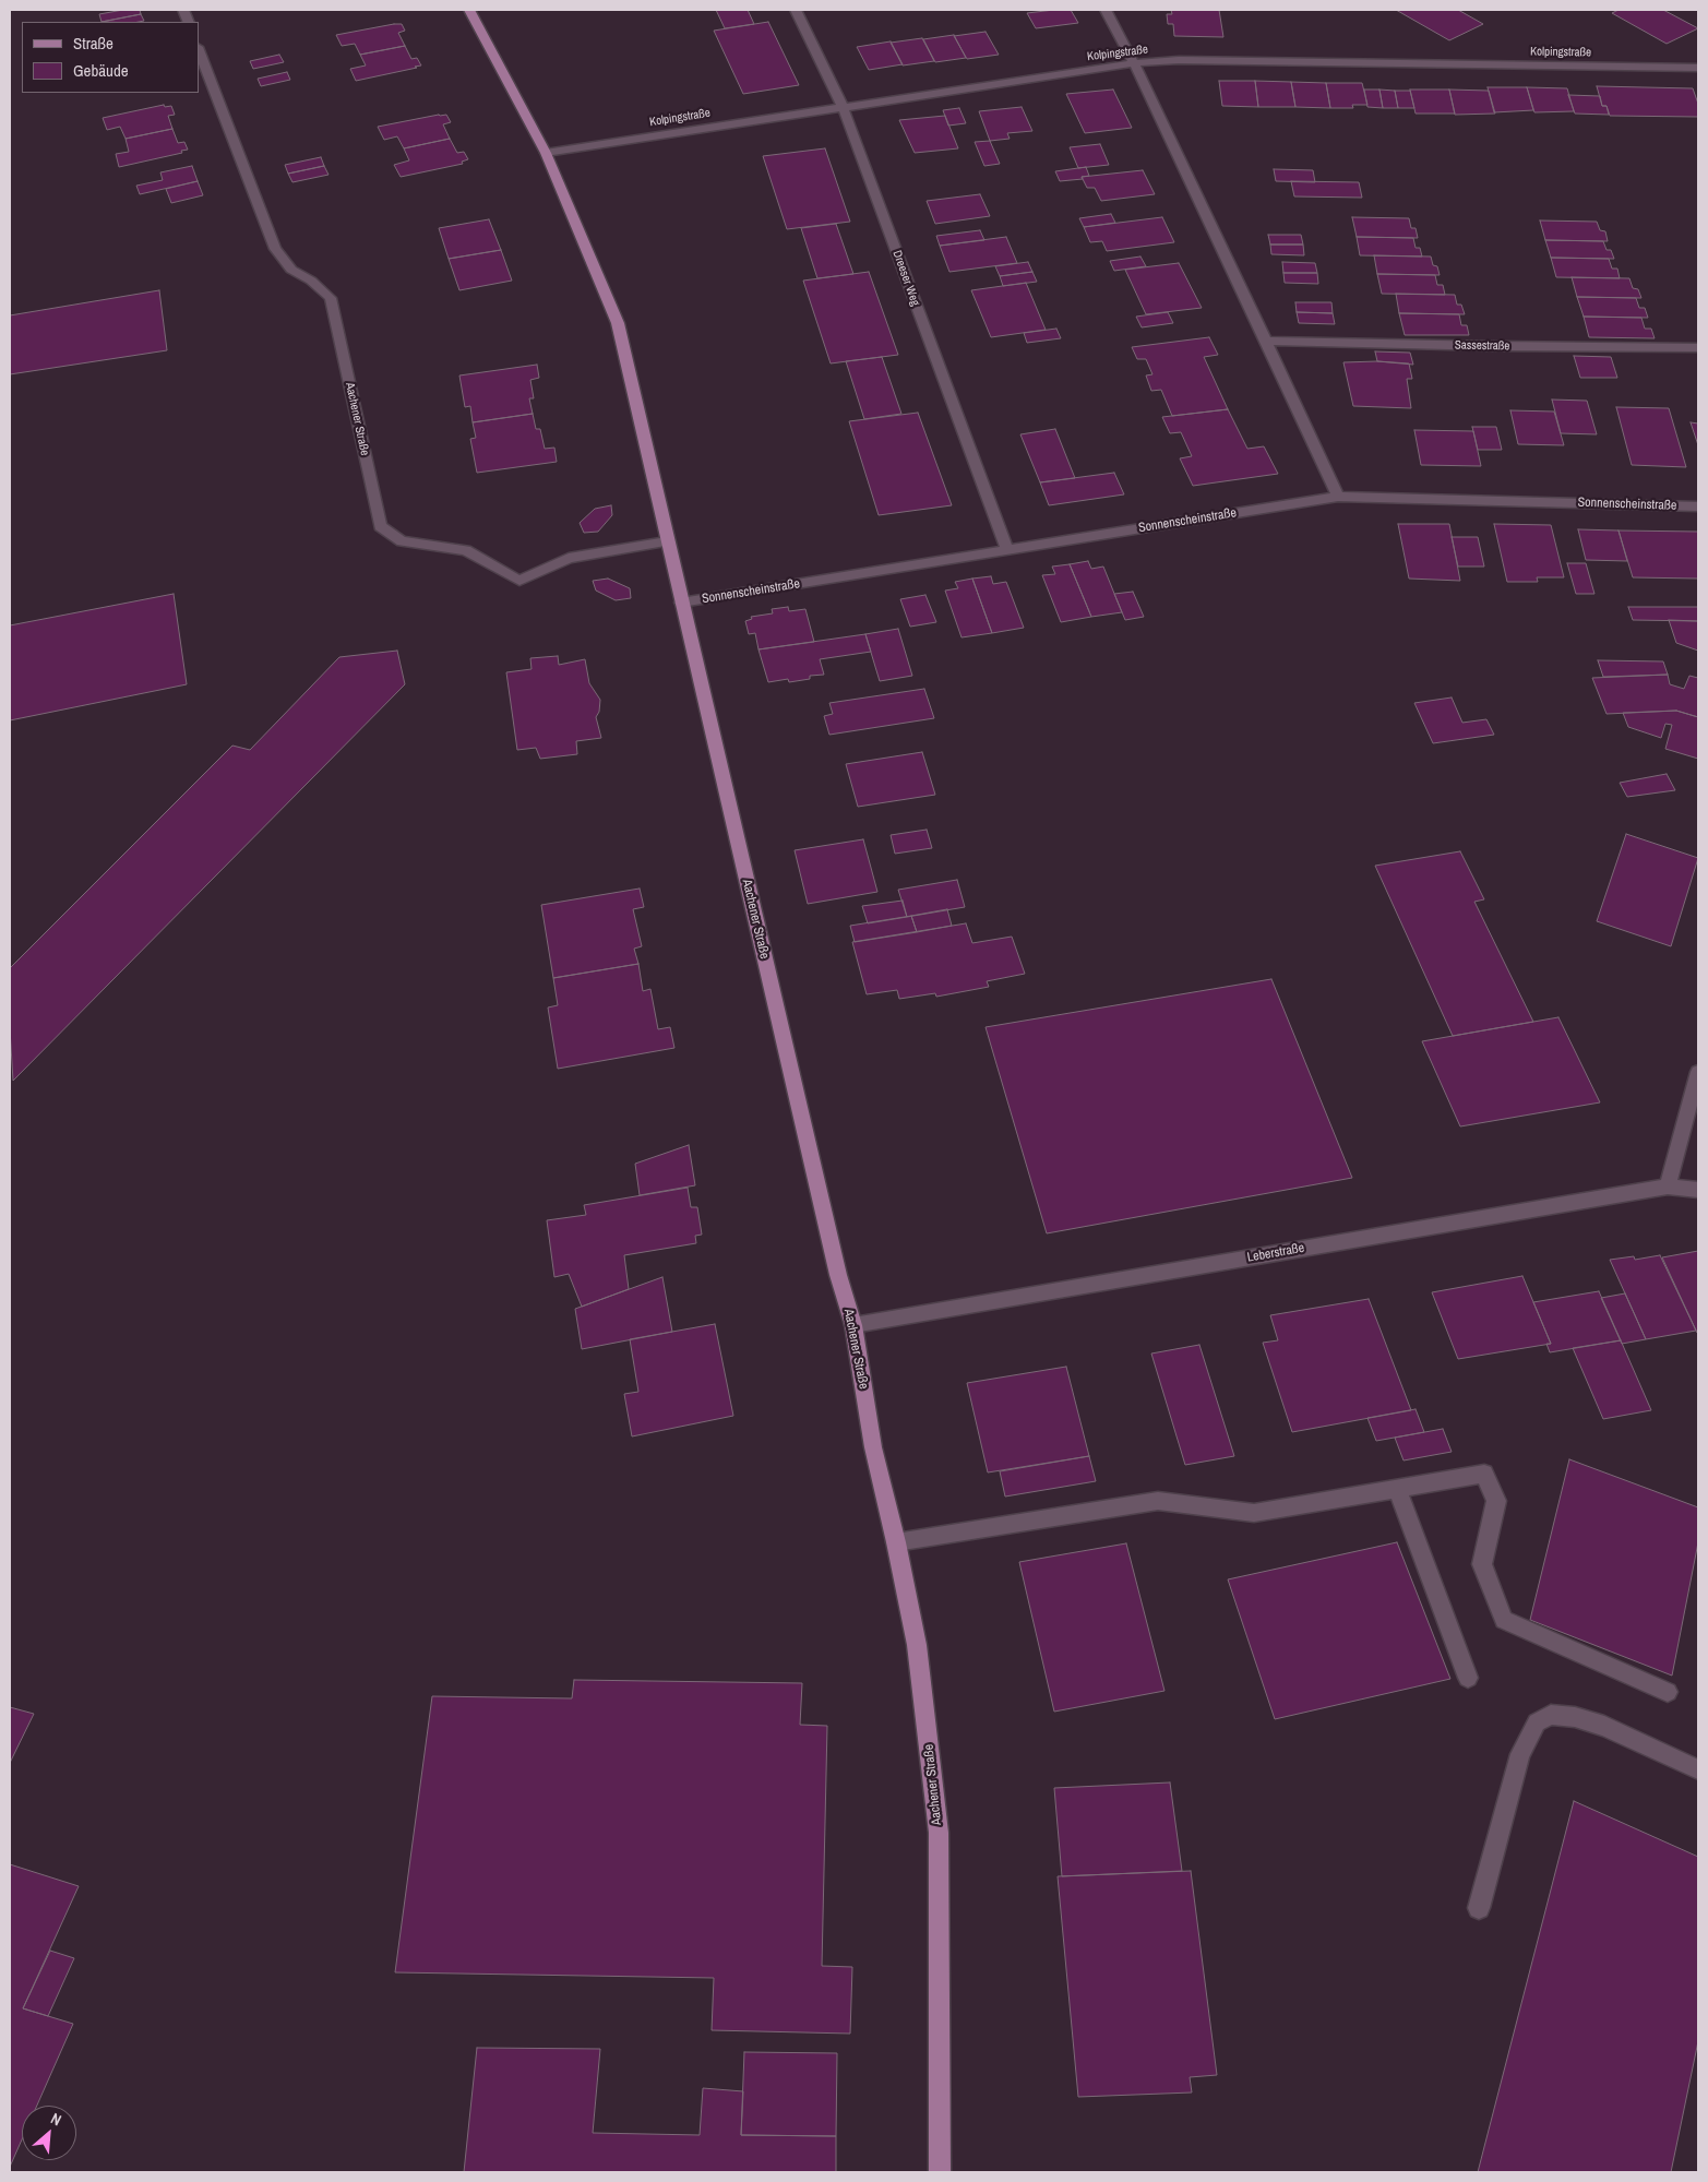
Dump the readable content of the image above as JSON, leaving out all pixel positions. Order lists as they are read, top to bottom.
{
  "streets": {
    "main road": ["Aachener Straße"],
    "street": [
      "Kolpingstraße",
      "Dreeser Weg",
      "Sassestraße",
      "Sonnenscheinstraße",
      "Leberstraße"
    ]
  },
  "crossings": [
    ["Kolpingstraße", "Dreeser Weg"],
    ["Kolpingstraße", "Aachener Straße"],
    ["Dreeser Weg", "Sonnenscheinstraße"],
    ["Aachener Straße", "Sonnenscheinstraße"],
    ["Aachener Straße", "Leberstraße"]
  ],
  "legend": ["Straße", "Gebäude"],
  "north": "top right"
}
